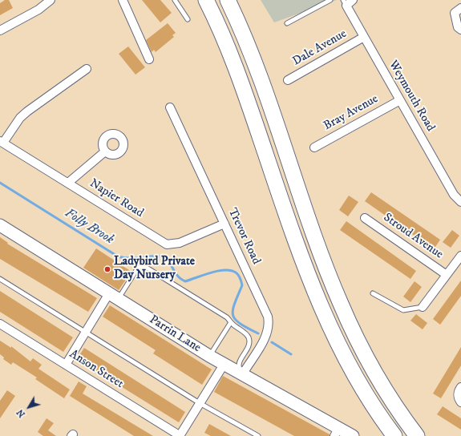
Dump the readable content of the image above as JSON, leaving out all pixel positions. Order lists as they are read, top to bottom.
{
  "streets": {
    "main road": ["Parrin Lane"],
    "street": [
      "Dale Avenue",
      "Weymouth Road",
      "Bray Avenue",
      "Napier Road",
      "Trevor Road",
      "Stroud Avenue",
      "Anson Street"
    ]
  },
  "crossings": [
    ["Dale Avenue", "Weymouth Road"],
    ["Weymouth Road", "Bray Avenue"],
    ["Napier Road", "Trevor Road"],
    ["Trevor Road", "Parrin Lane"]
  ],
  "water": ["Folly Brook"],
  "places": ["Ladybird Private Day Nursery"],
  "north": "bottom left"
}
